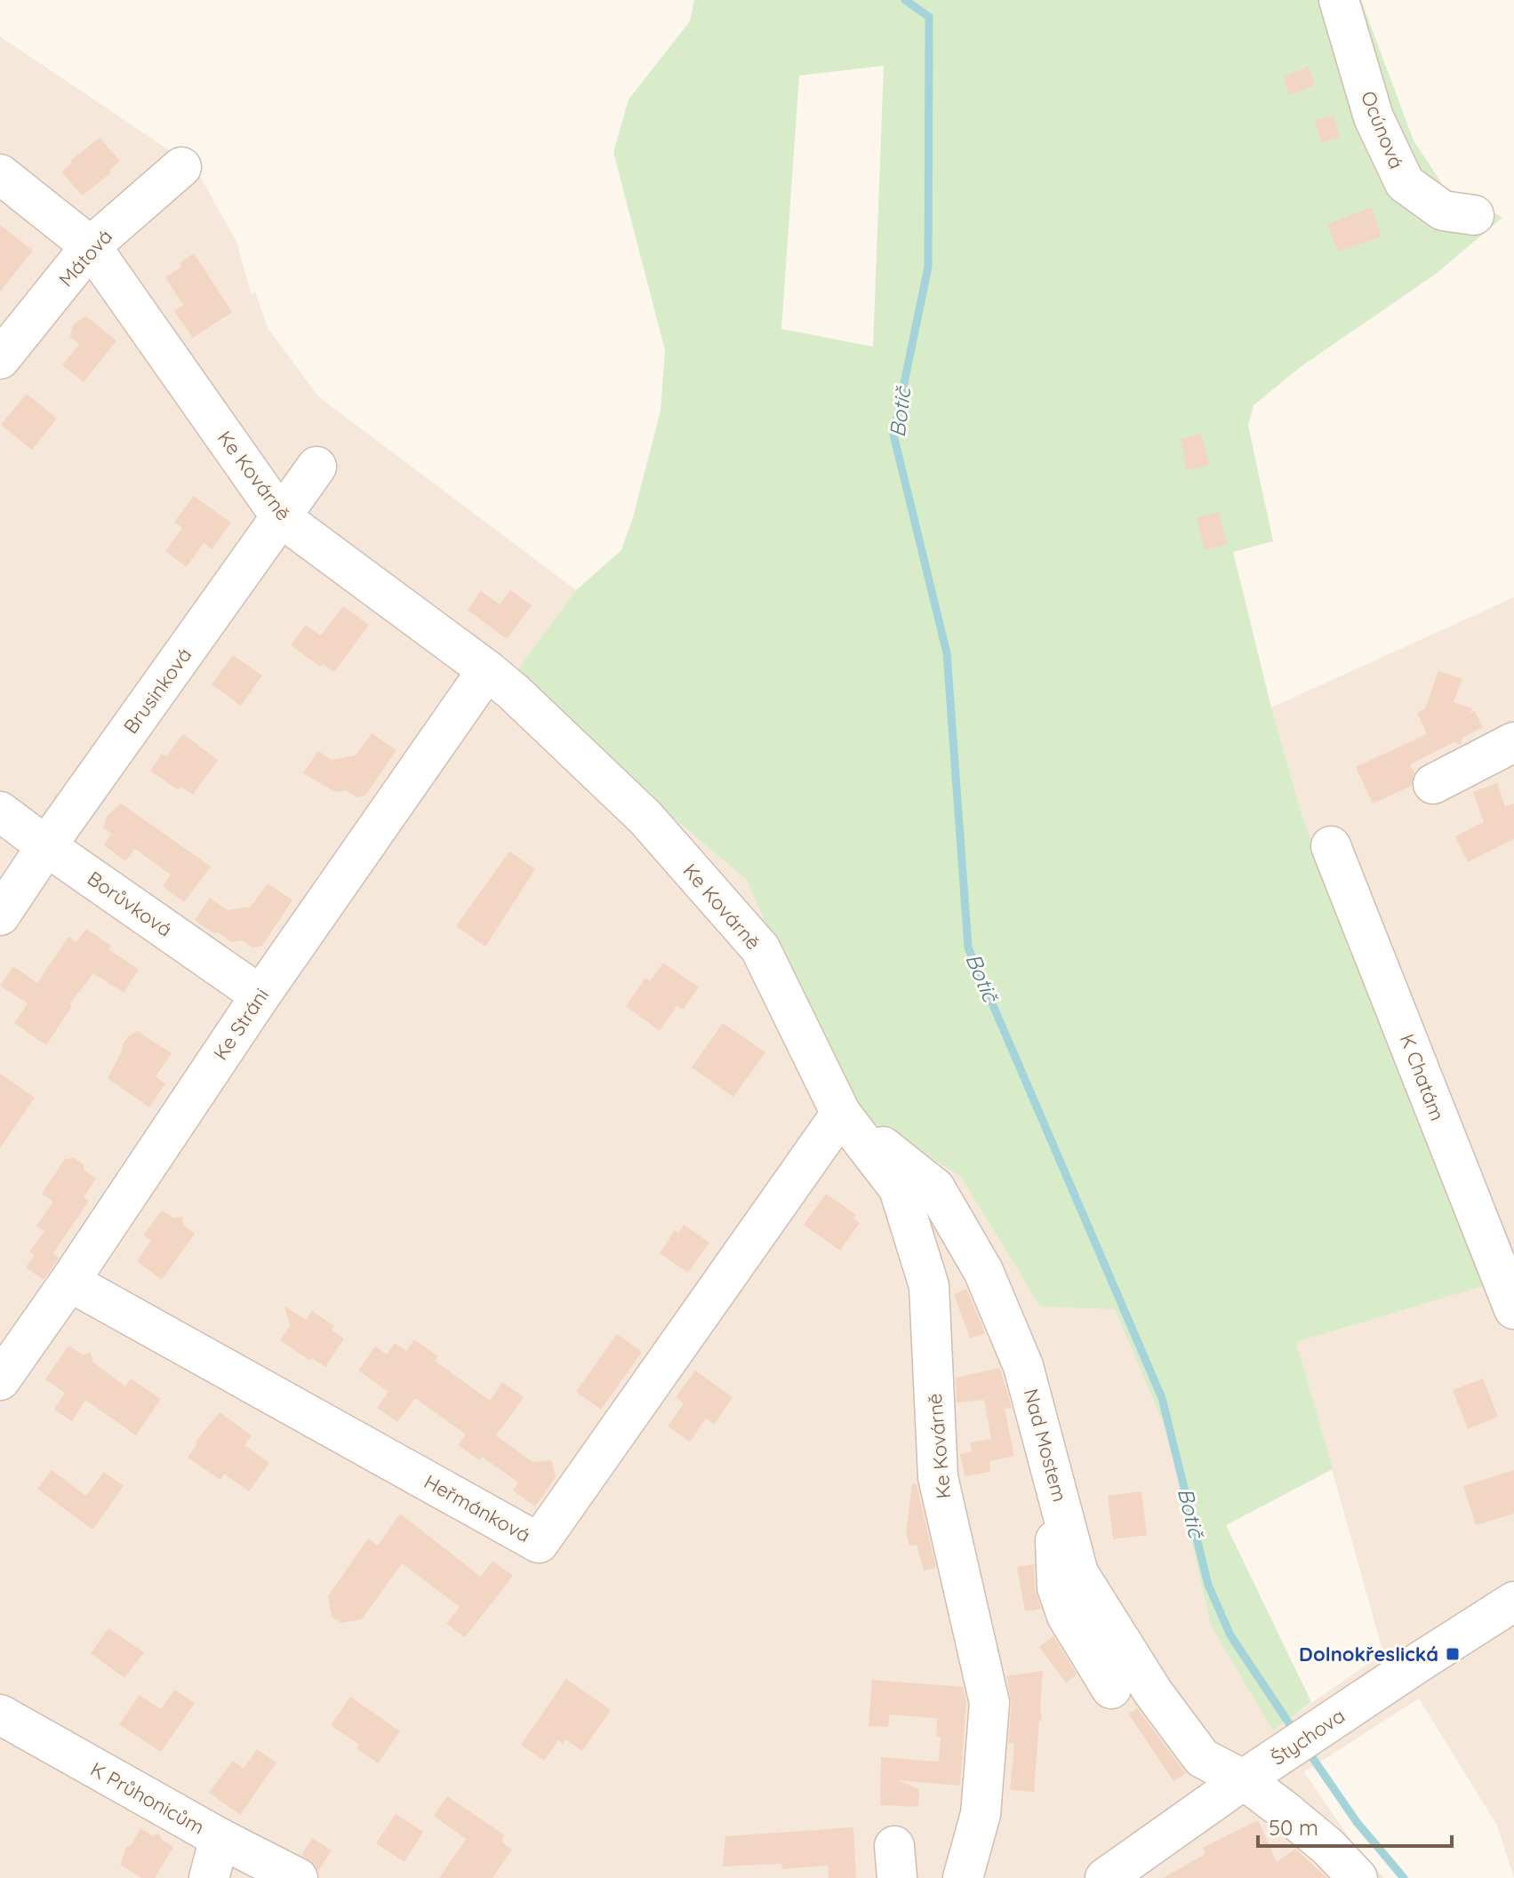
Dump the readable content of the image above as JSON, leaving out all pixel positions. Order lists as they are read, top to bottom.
{
  "streets": {
    "street": [
      "Ocúnová",
      "Mátová",
      "Ke Kovárně",
      "Brusinková",
      "Borůvková",
      "Ke Stráni",
      "K Chatám",
      "Nad Mostem",
      "Heřmánková",
      "Štychova",
      "K Průhonicům"
    ]
  },
  "crossings": [
    ["Mátová", "Ke Kovárně"],
    ["Ke Kovárně", "Brusinková"],
    ["Ke Kovárně", "Ke Stráni"],
    ["Ke Kovárně", "Nad Mostem"],
    ["Ke Kovárně", "Heřmánková"],
    ["Brusinková", "Borůvková"],
    ["Borůvková", "Ke Stráni"],
    ["Ke Stráni", "Heřmánková"],
    ["Nad Mostem", "Heřmánková"],
    ["Nad Mostem", "Štychova"]
  ],
  "water": ["Botič"],
  "places": {
    "transit": ["Dolnokřeslická"]
  },
  "scale_bar": "50 m"
}
